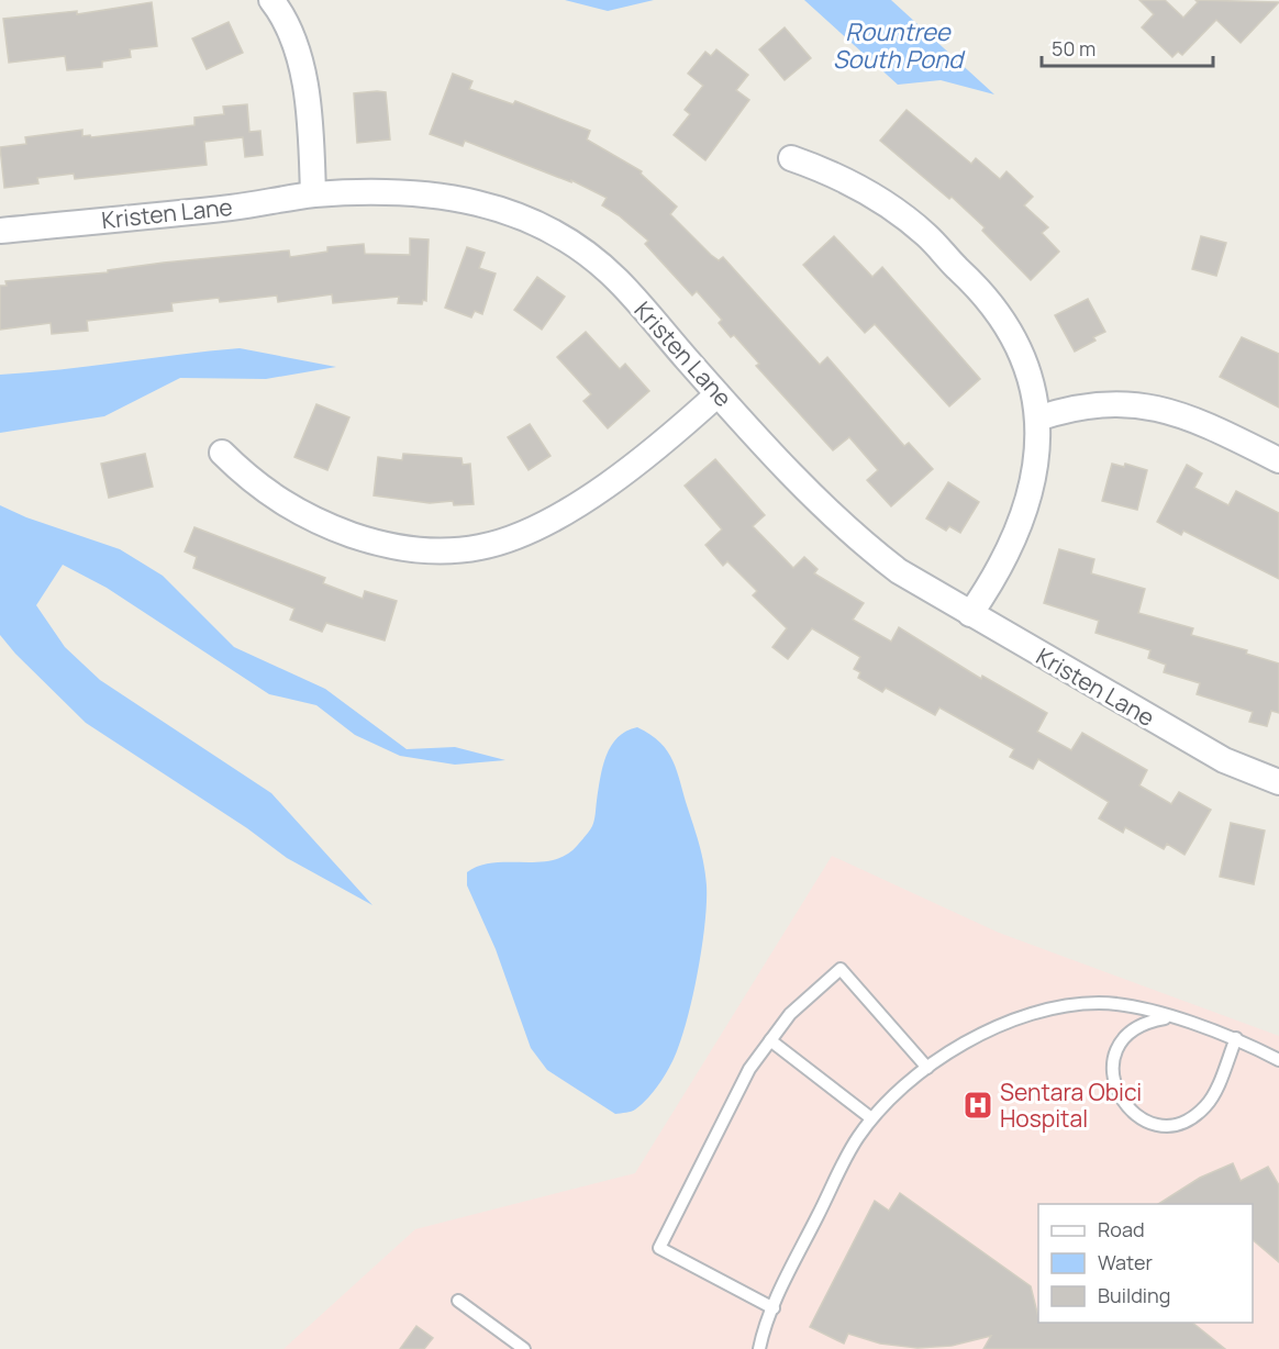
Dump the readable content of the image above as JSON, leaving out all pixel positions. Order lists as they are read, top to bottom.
{
  "streets": {
    "street": ["Kristen Lane"]
  },
  "water": ["Rountree South Pond"],
  "places": {
    "hospital": ["Sentara Obici Hospital"]
  },
  "legend": ["Road", "Water", "Building"],
  "scale_bar": "50 m"
}
